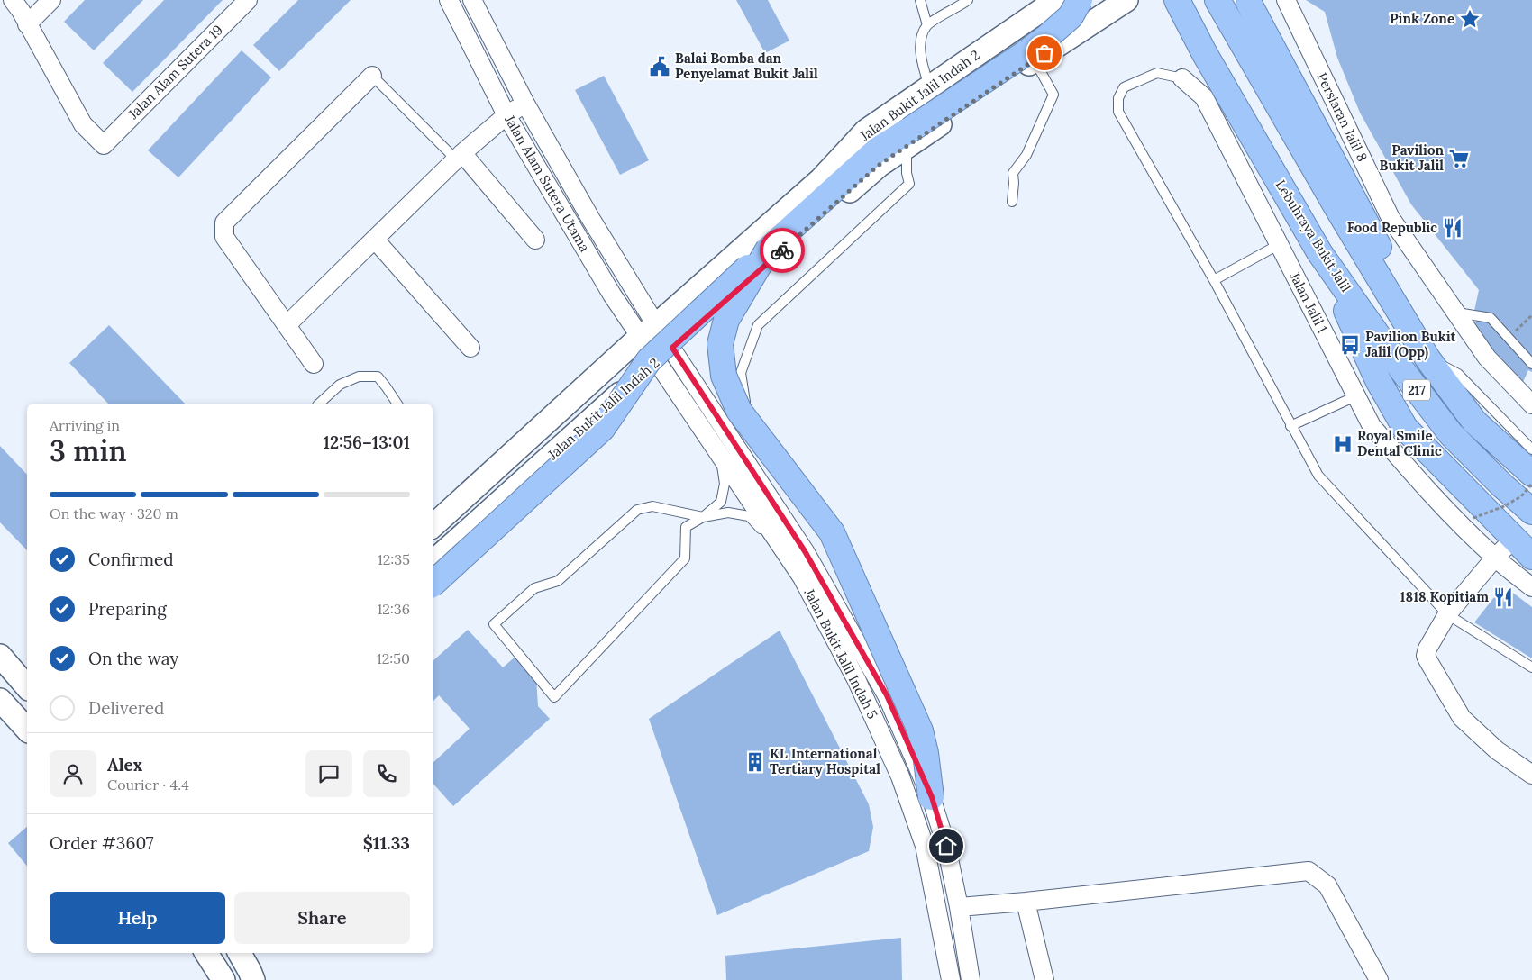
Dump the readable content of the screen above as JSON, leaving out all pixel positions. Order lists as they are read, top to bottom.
{
  "streets": {
    "highway": ["Lebuhraya Bukit Jalil", "217"],
    "street": [
      "Jalan Alam Sutera 19",
      "Jalan Bukit Jalil Indah 2",
      "Persiaran Jalil 8",
      "Jalan Alam Sutera Utama",
      "Jalan Jalil 1",
      "Jalan Bukit Jalil Indah 5"
    ]
  },
  "crossings": [
    ["Jalan Bukit Jalil Indah 2", "Jalan Alam Sutera Utama"],
    ["Jalan Bukit Jalil Indah 2", "Jalan Bukit Jalil Indah 5"]
  ],
  "places": {
    "place": ["Pink Zone"],
    "public building": ["Balai Bomba dan Penyelamat Bukit Jalil"],
    "supermarket": ["Pavilion Bukit Jalil"],
    "restaurant": ["Food Republic", "1818 Kopitiam"],
    "bus stop": ["Pavilion Bukit Jalil (Opp)"],
    "hospital": ["Royal Smile Dental Clinic"],
    "building": ["KL International Tertiary Hospital"]
  },
  "page": {
    "heading": ["3 min", "Arriving in", "12:56–13:01"],
    "panel": [
      "Alex",
      "Courier · 4.4",
      "Order #3607",
      "$11.33"
    ],
    "bar": "On the way · 320 m",
    "list": [
      ["Confirmed", "12:35"],
      ["Preparing", "12:36"],
      ["On the way", "12:50"],
      "Delivered"
    ],
    "buttons": ["Help", "Share"]
  }
}
